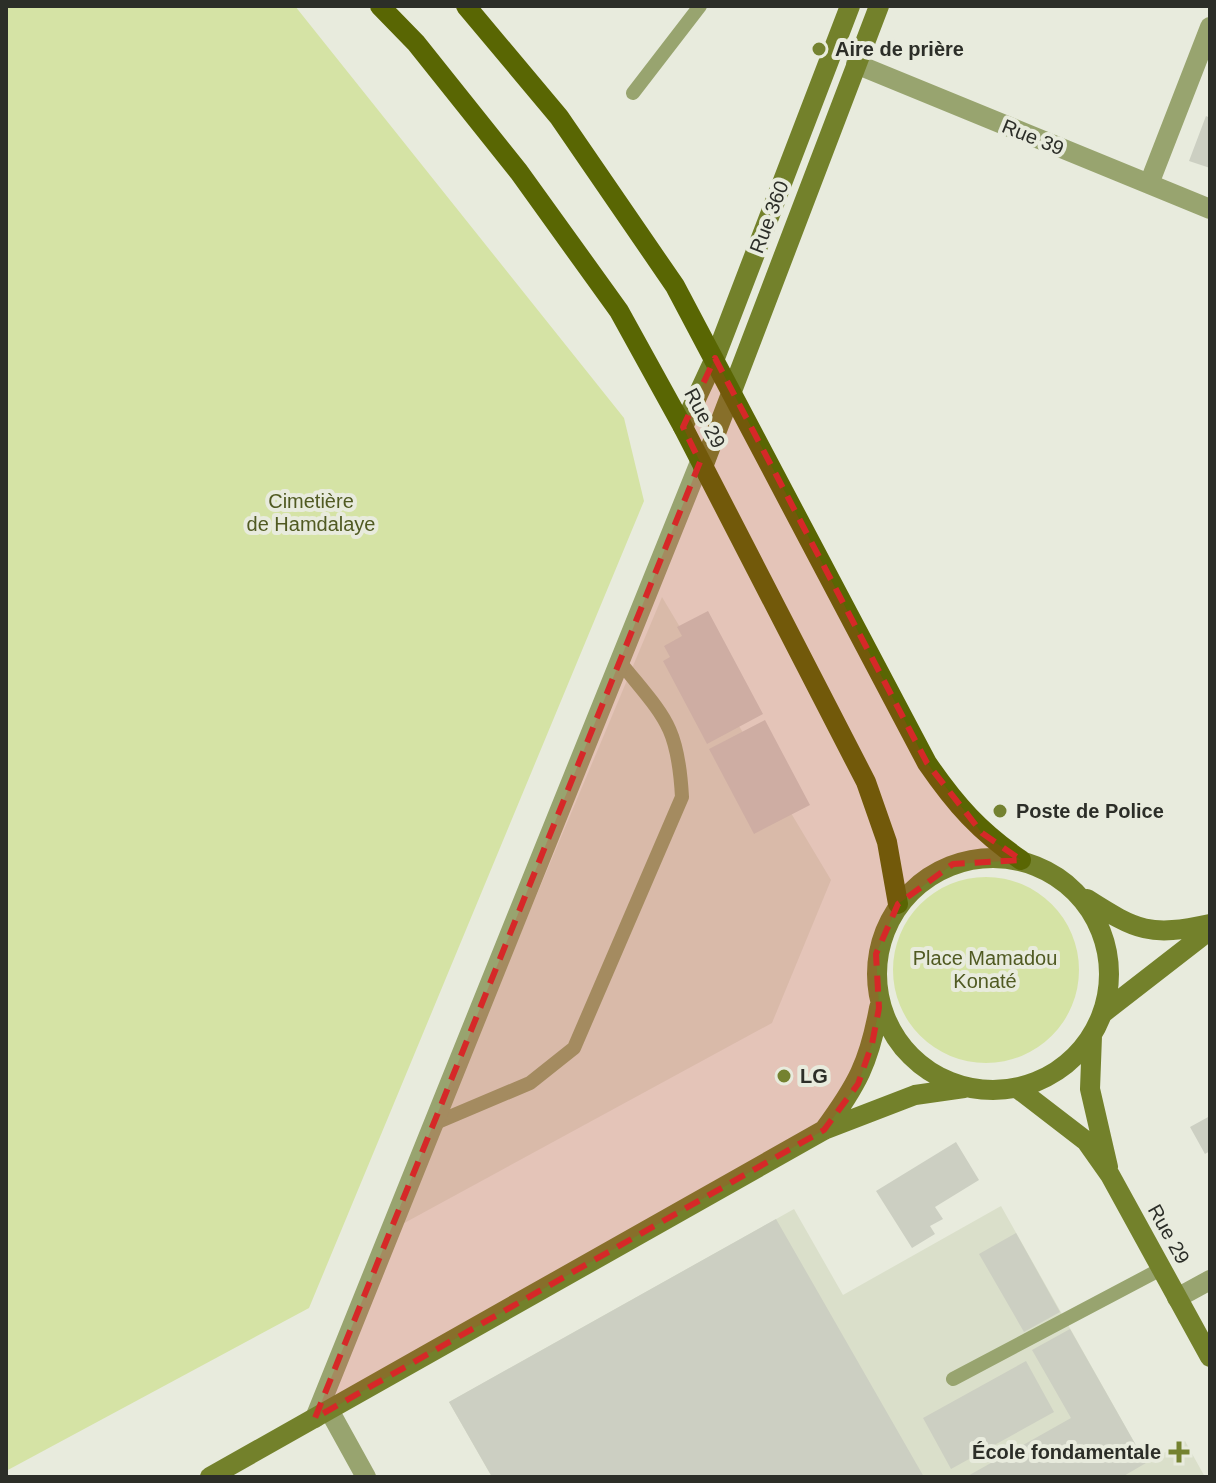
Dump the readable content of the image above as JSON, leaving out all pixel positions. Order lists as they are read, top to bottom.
{
  "streets": {
    "main road": ["Rue 360", "Rue 29"],
    "street": ["Rue 39"]
  },
  "crossings": [
    ["Rue 360", "Rue 29"]
  ],
  "parks": ["Cimetière de Hamdalaye", "Place Mamadou Konaté"],
  "places": {
    "other": ["Aire de prière", "Poste de Police", "LG"],
    "health": ["École fondamentale"]
  }
}
